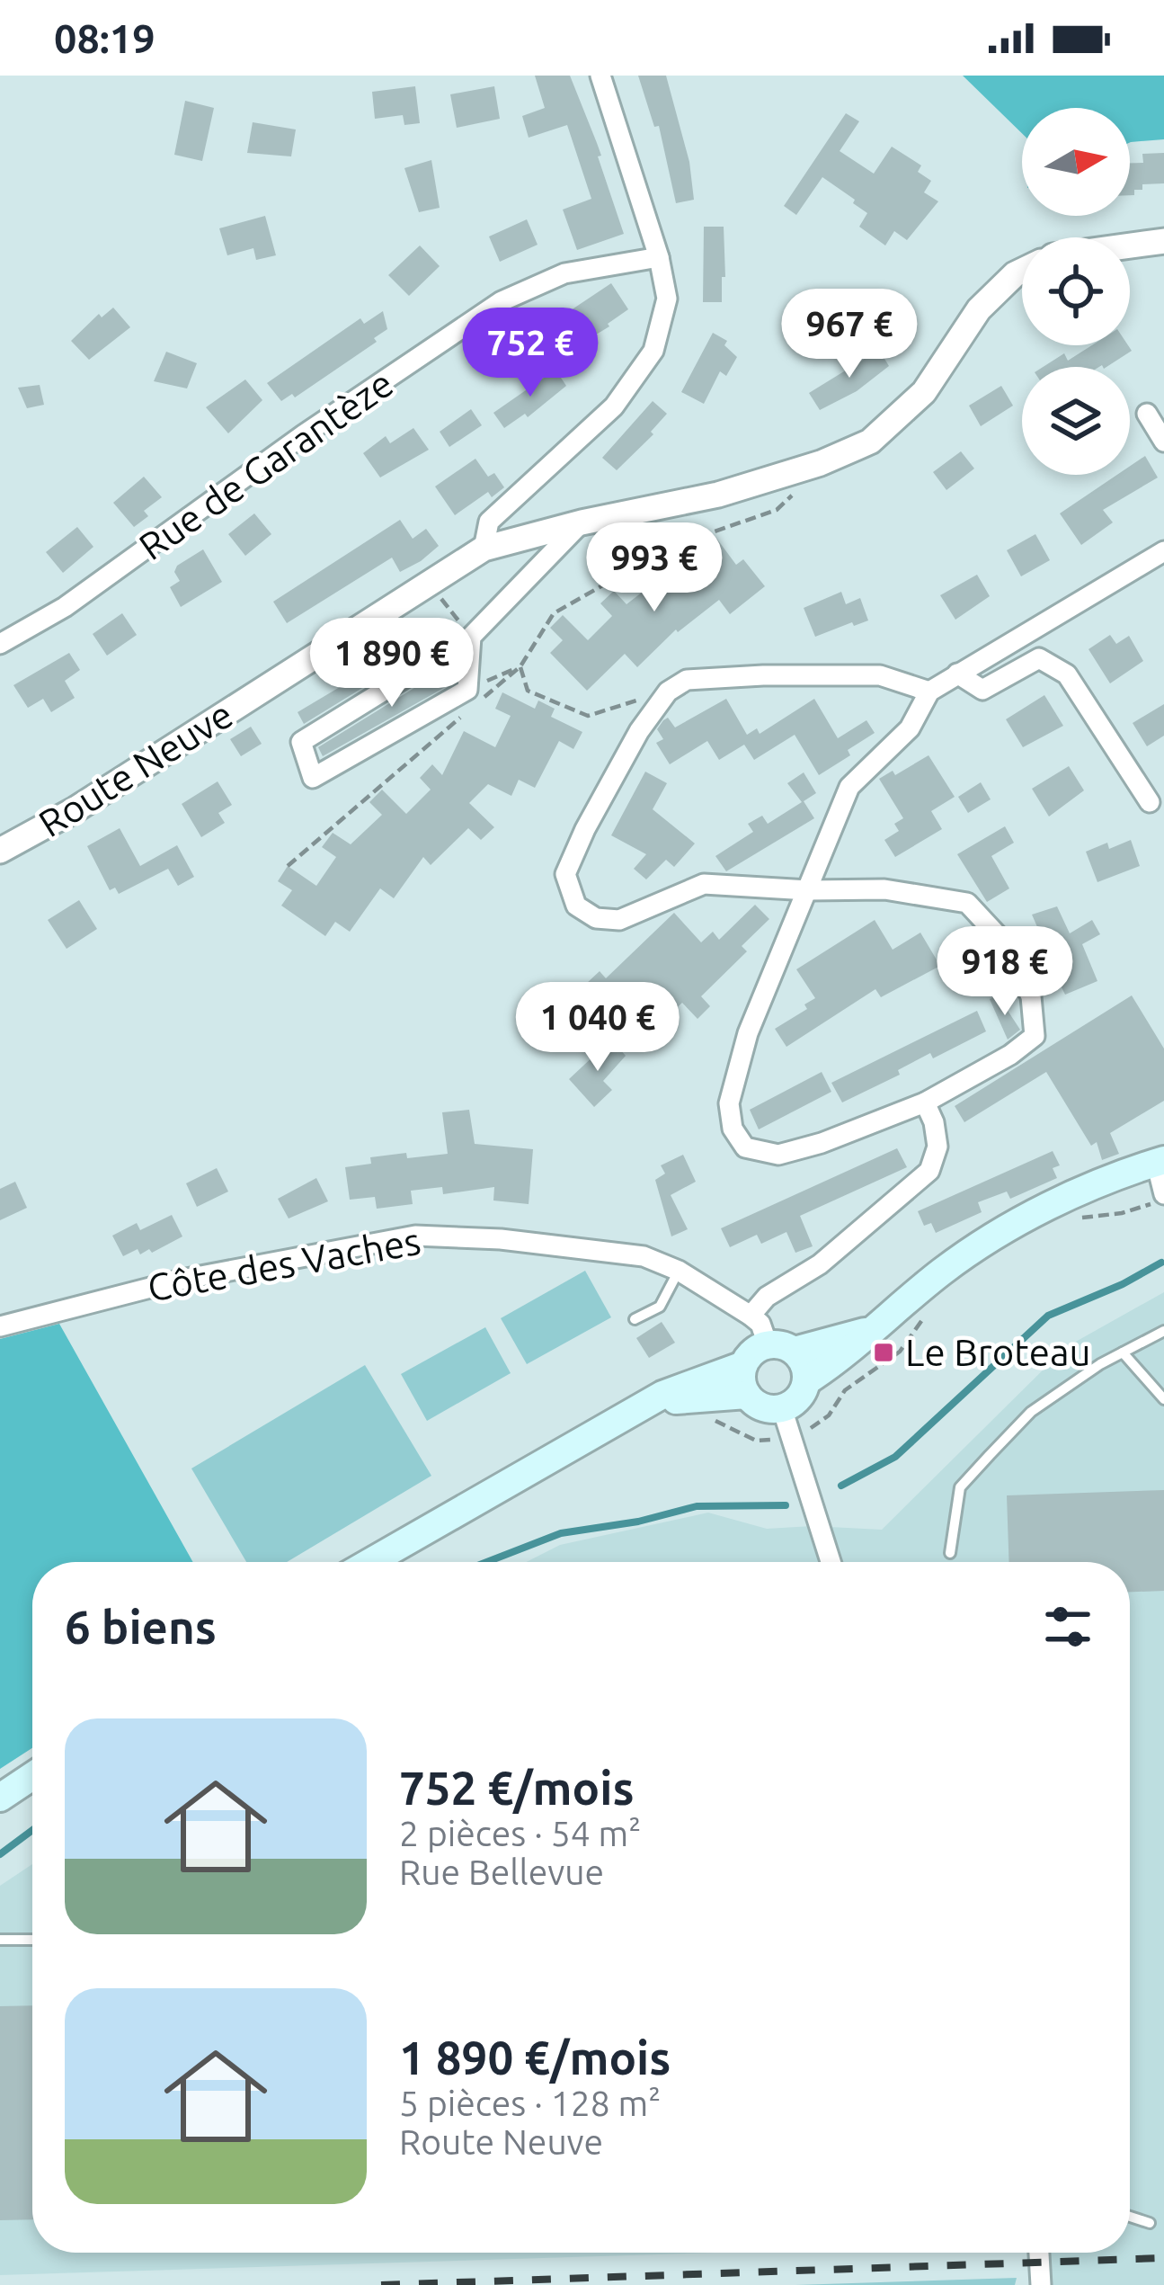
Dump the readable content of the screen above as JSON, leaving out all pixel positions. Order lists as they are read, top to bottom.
{
  "streets": {
    "street": ["Rue de Garantèze", "Route Neuve", "Côte des Vaches"]
  },
  "places": {
    "transit": ["Le Broteau"]
  },
  "north": "right",
  "page": {
    "status": "08:19",
    "price": [
      "967 €",
      "752 €",
      "993 €",
      "1 890 €",
      "918 €",
      "1 040 €"
    ],
    "heading": "6 biens",
    "list": [
      {
        "name": "752 €/mois",
        "note": "2 pièces · 54 m² · Rue Bellevue"
      },
      {
        "name": "1 890 €/mois",
        "note": "5 pièces · 128 m² · Route Neuve"
      }
    ]
  }
}
